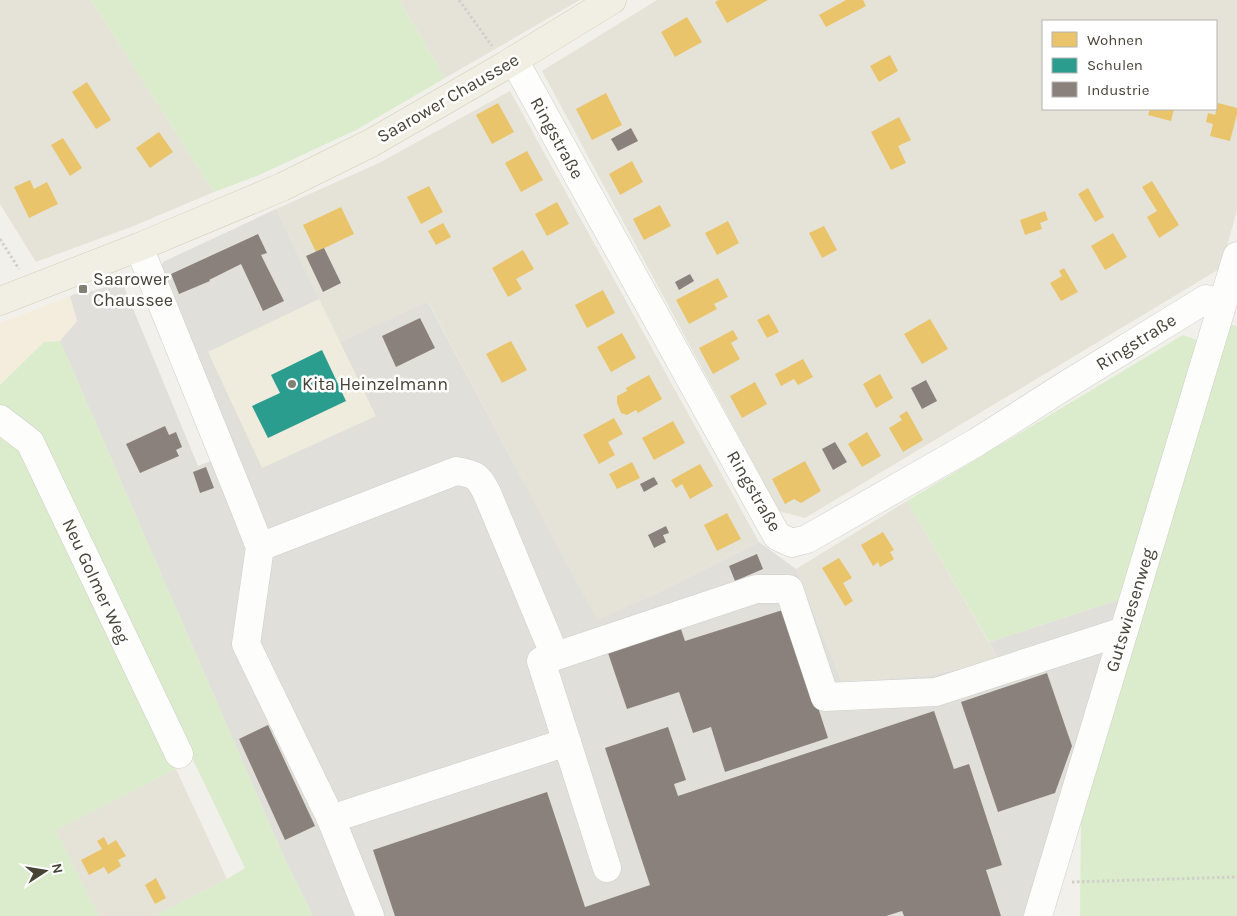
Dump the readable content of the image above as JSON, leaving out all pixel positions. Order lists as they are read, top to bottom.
{
  "streets": {
    "main road": ["Saarower Chaussee"],
    "street": ["Ringstraße", "Neu Golmer Weg", "Gutswiesenweg"]
  },
  "crossings": [
    ["Saarower Chaussee", "Ringstraße"],
    ["Ringstraße", "Gutswiesenweg"]
  ],
  "places": {
    "transit": ["Saarower Chaussee"],
    "other": ["Kita Heinzelmann"]
  },
  "legend": ["Wohnen", "Schulen", "Industrie"],
  "north": "right"
}
